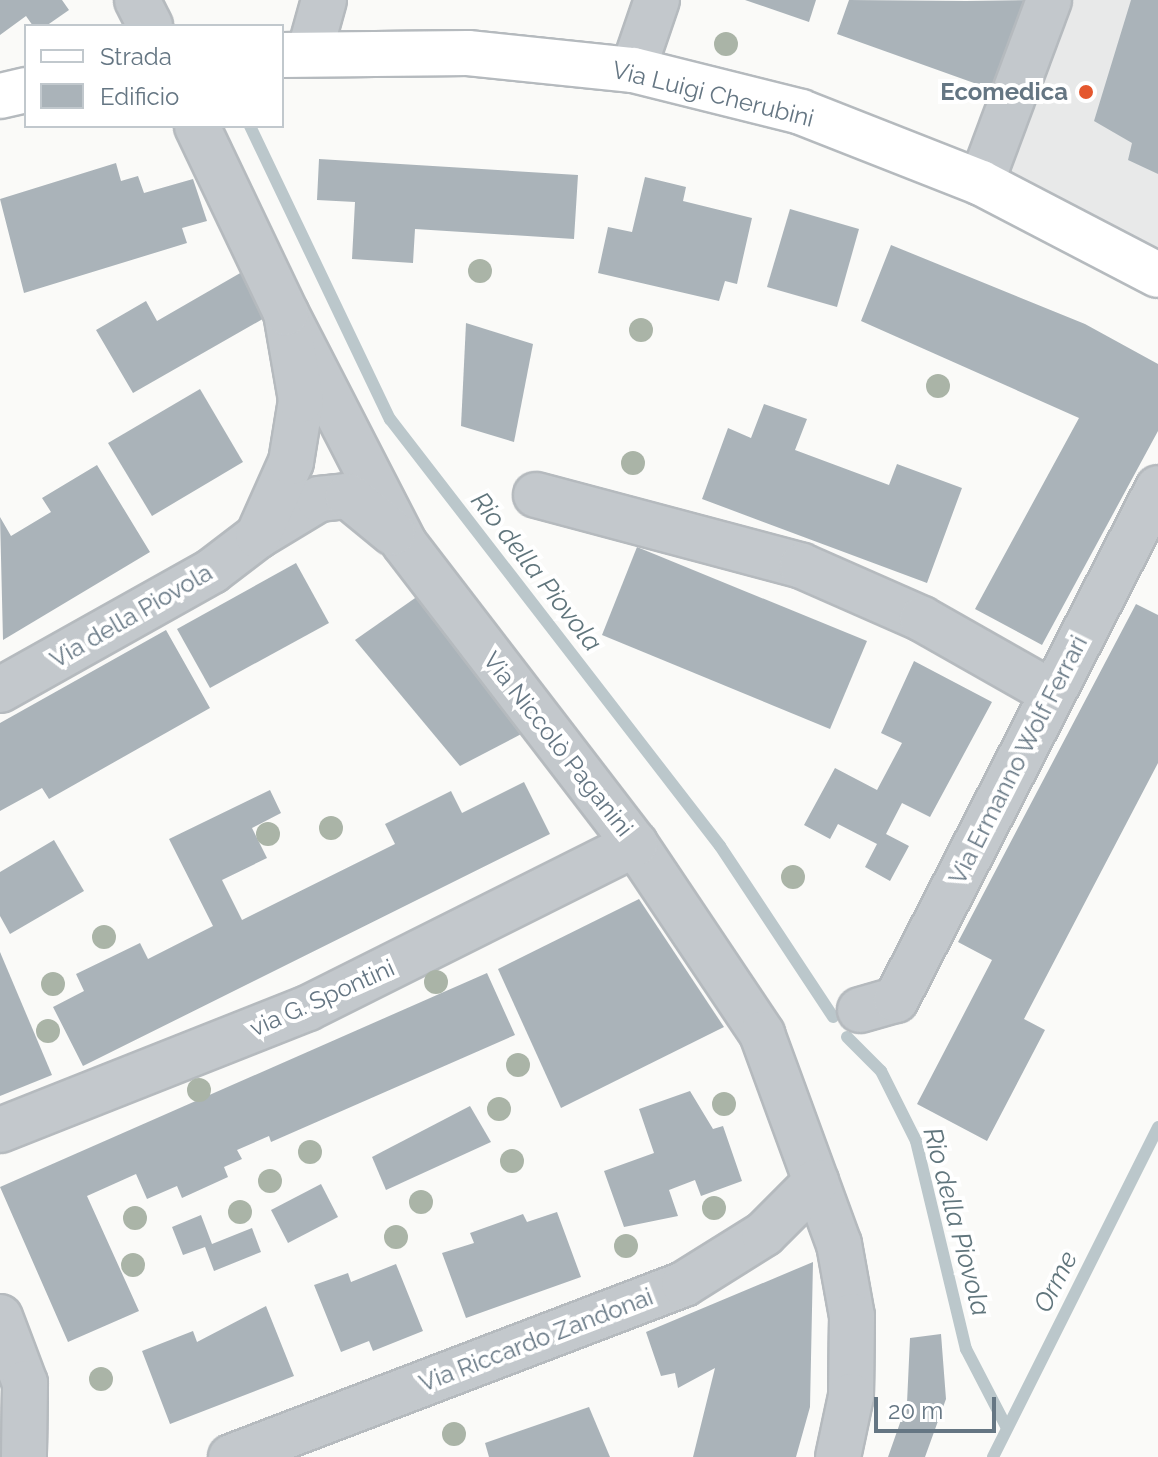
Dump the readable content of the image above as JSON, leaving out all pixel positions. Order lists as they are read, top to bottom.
{
  "streets": {
    "main road": ["Via Luigi Cherubini"],
    "street": [
      "Via della Piovola",
      "Via Niccolò Paganini",
      "Via Ermanno Wolf Ferrari",
      "via G. Spontini",
      "Via Riccardo Zandonai"
    ]
  },
  "crossings": [
    ["Via della Piovola", "Via Niccolò Paganini"],
    ["Via Niccolò Paganini", "via G. Spontini"],
    ["Via Niccolò Paganini", "Via Riccardo Zandonai"]
  ],
  "water": ["Rio della Piovola", "Orme"],
  "places": ["Ecomedica"],
  "legend": ["Strada", "Edificio"],
  "scale_bar": "20 m"
}
